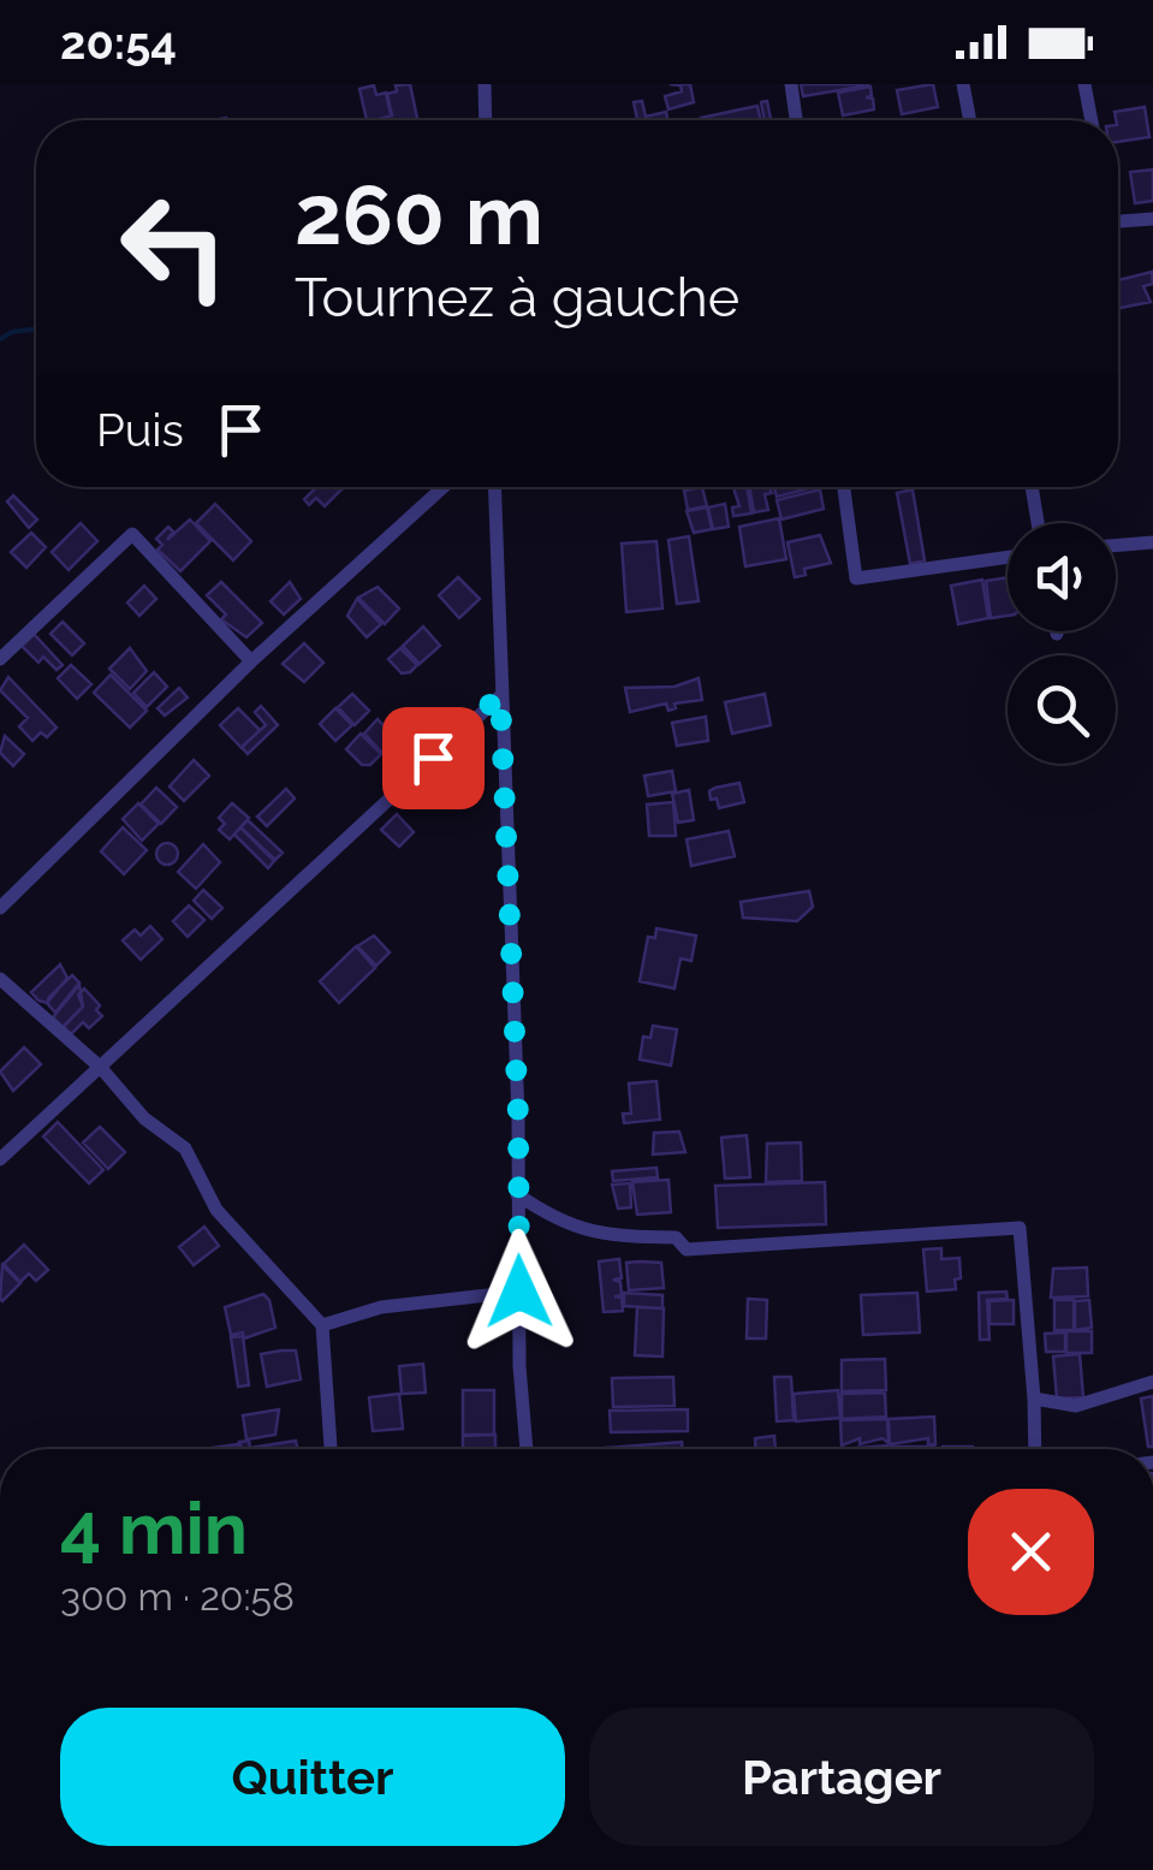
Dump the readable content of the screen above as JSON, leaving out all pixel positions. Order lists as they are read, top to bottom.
{
  "page": {
    "status": "20:54",
    "turn": ["260 m", "Tournez à gauche"],
    "then": "Puis",
    "heading": ["4 min", "300 m · 20:58"],
    "buttons": ["Quitter", "Partager"]
  }
}
